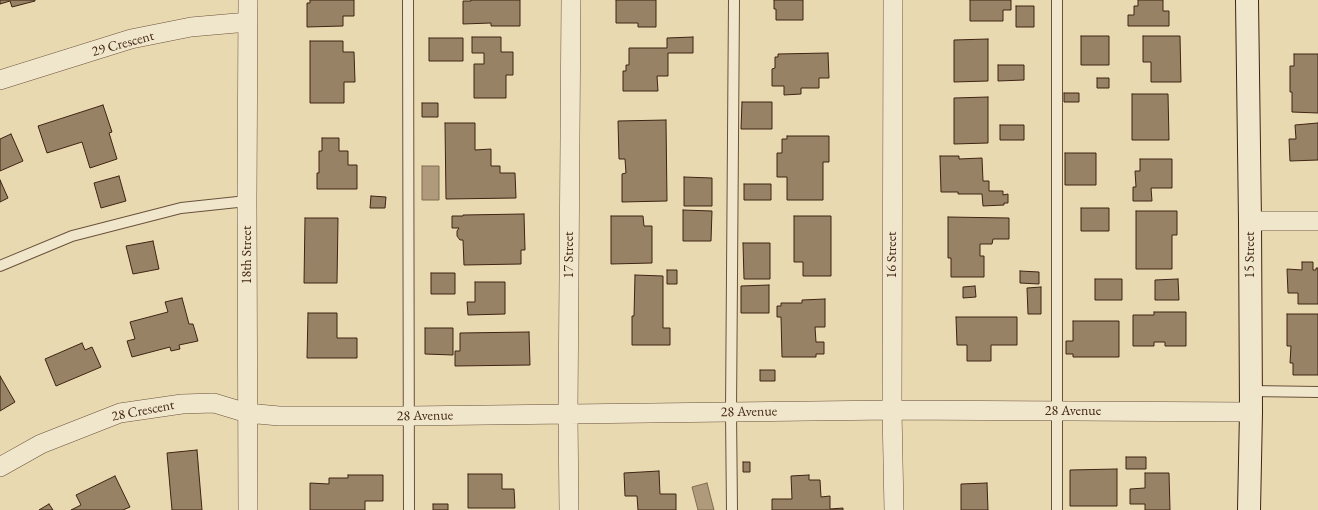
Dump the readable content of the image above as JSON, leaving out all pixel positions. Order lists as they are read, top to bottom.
{
  "streets": {
    "street": [
      "29 Crescent",
      "18th Street",
      "17 Street",
      "16 Street",
      "15 Street",
      "28 Crescent",
      "28 Avenue"
    ]
  },
  "crossings": [
    ["29 Crescent", "18th Street"],
    ["18th Street", "28 Crescent"],
    ["18th Street", "28 Avenue"],
    ["17 Street", "28 Avenue"],
    ["16 Street", "28 Avenue"],
    ["15 Street", "28 Avenue"],
    ["28 Crescent", "28 Avenue"]
  ]
}
